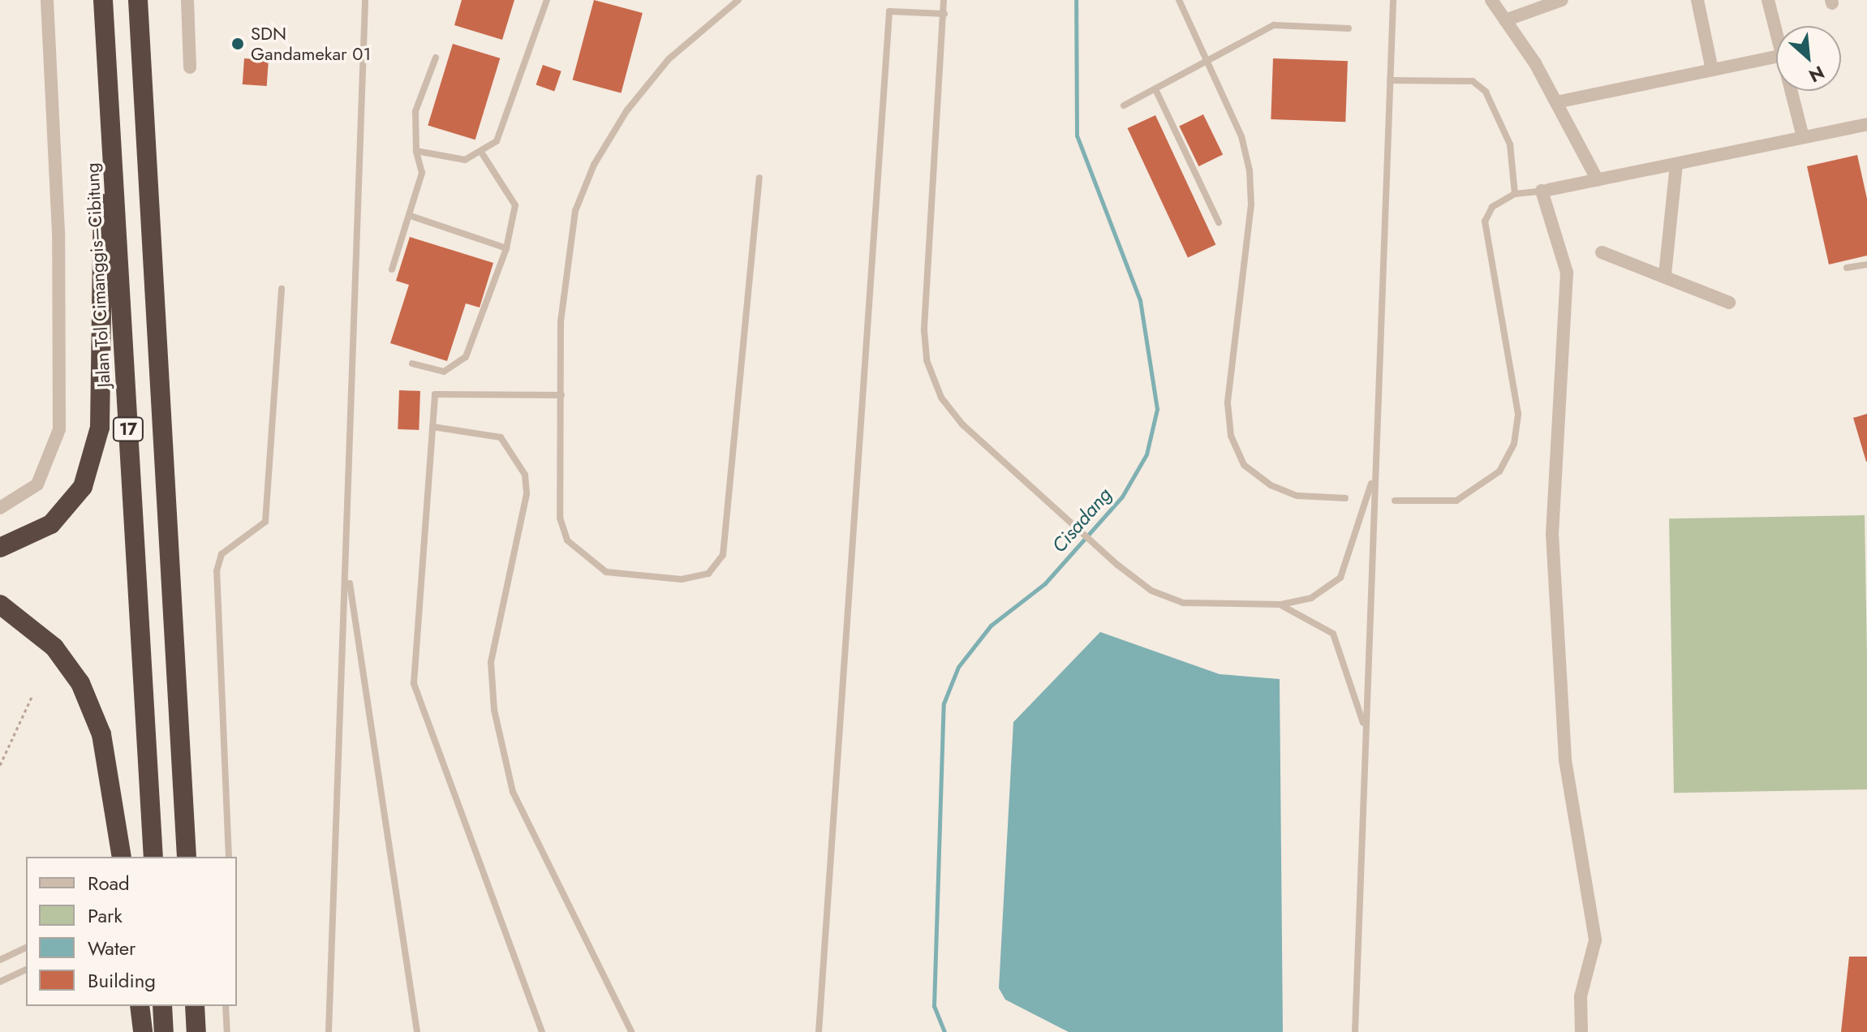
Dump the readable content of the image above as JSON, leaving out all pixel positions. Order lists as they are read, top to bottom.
{
  "streets": {
    "highway": ["Jalan Tol Cimanggis–Cibitung", "17"]
  },
  "water": ["Cisadang"],
  "places": ["SDN Gandamekar 01"],
  "legend": [
    "Road",
    "Park",
    "Water",
    "Building"
  ],
  "north": "bottom right"
}
